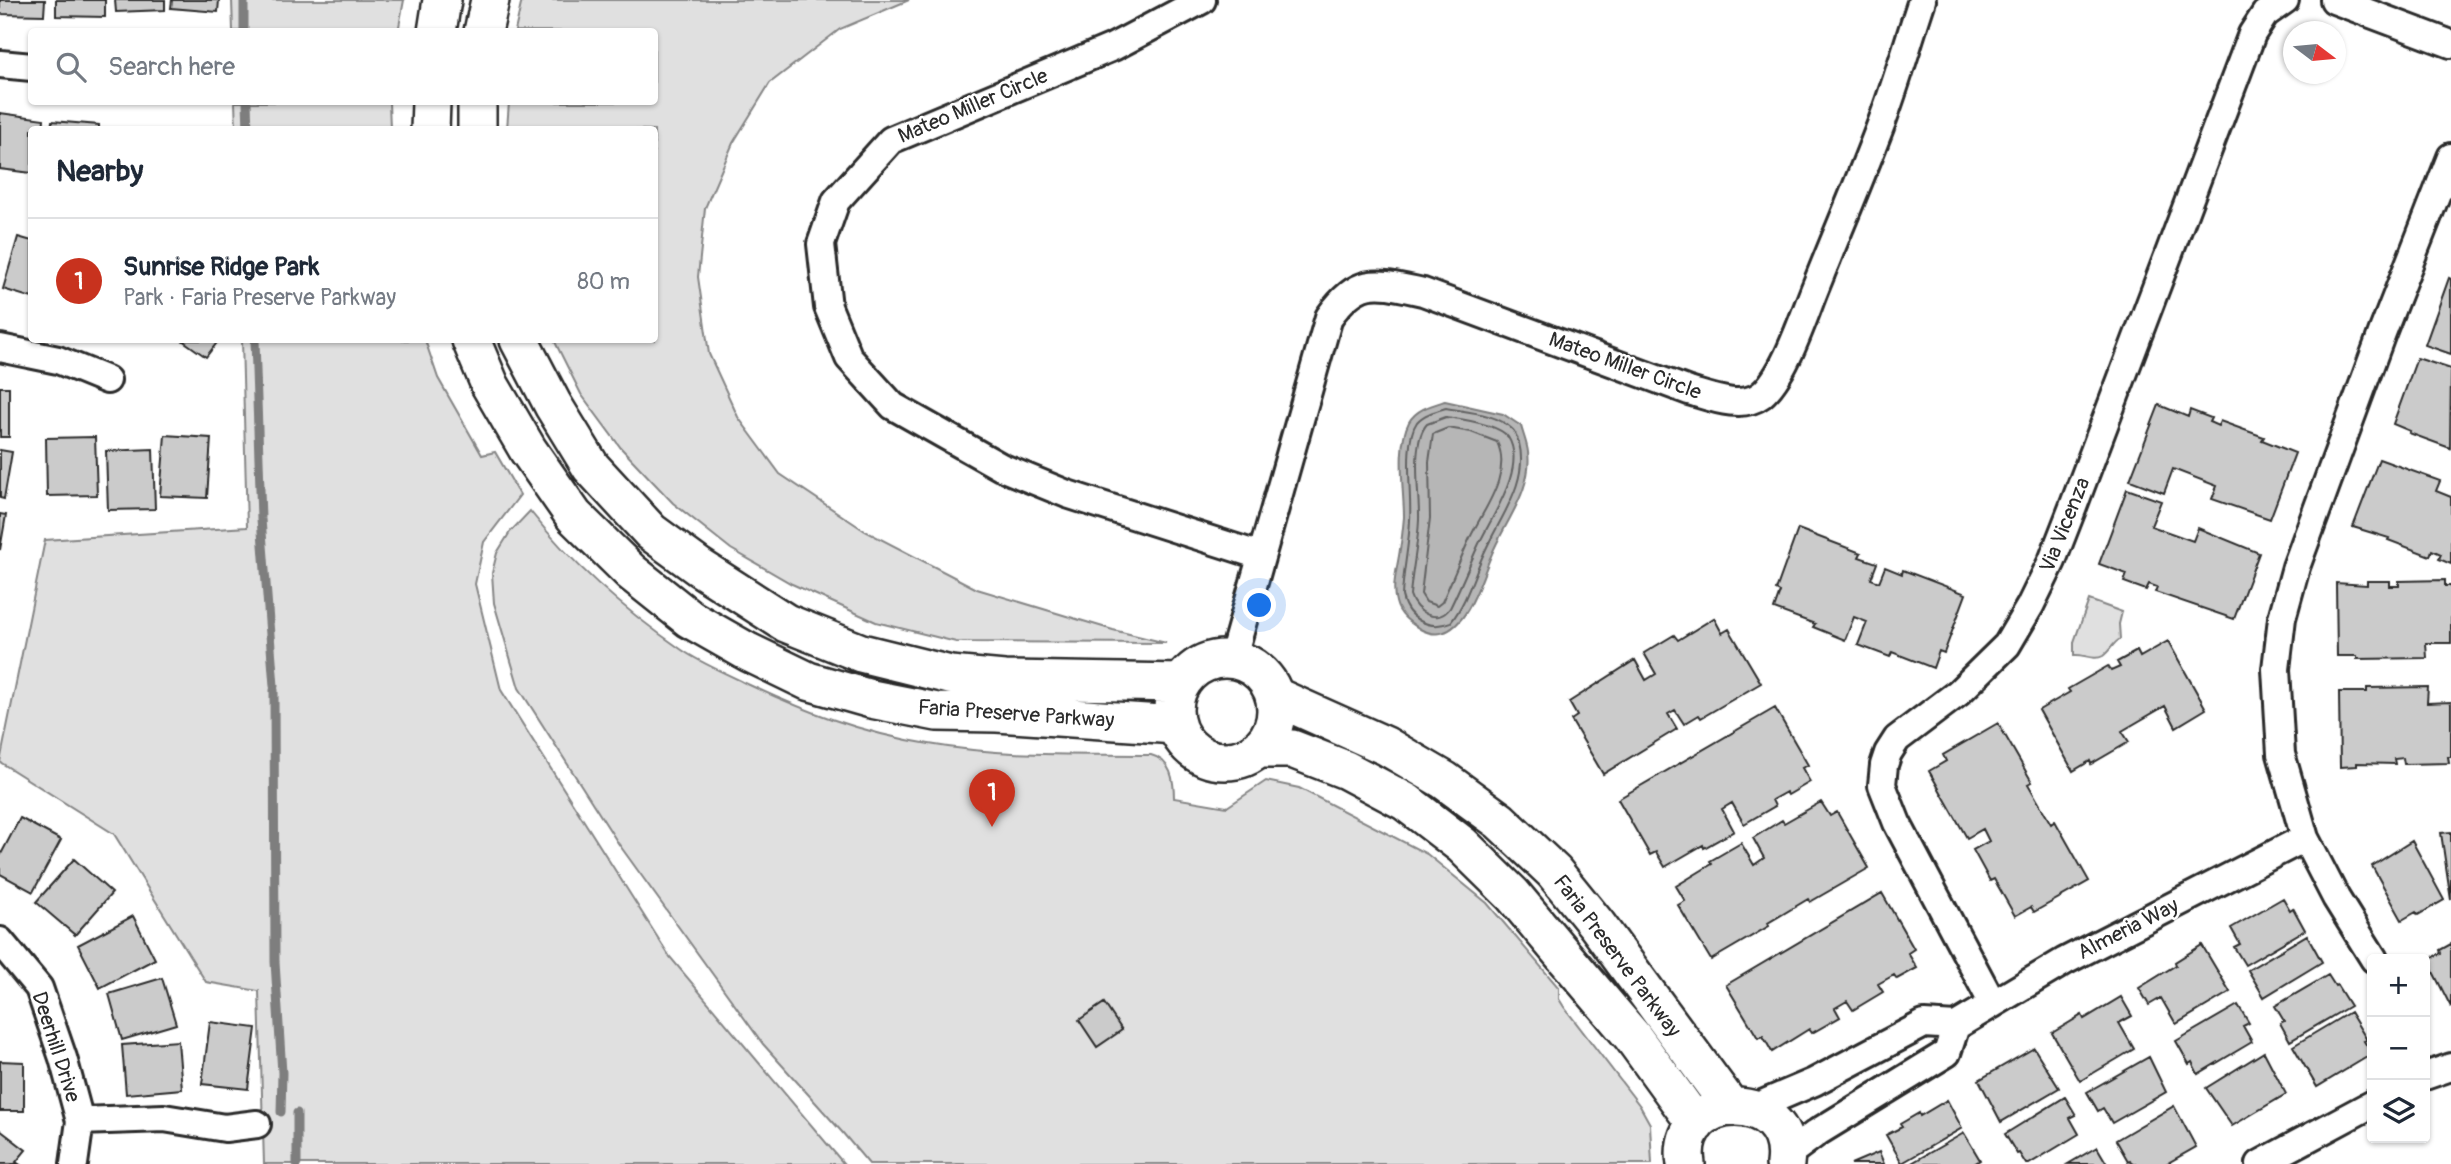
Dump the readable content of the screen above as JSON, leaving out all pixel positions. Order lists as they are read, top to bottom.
{
  "streets": {
    "street": [
      "Mateo Miller Circle",
      "Via Vicenza",
      "Faria Preserve Parkway",
      "Almeria Way",
      "Deerhill Drive"
    ]
  },
  "crossings": [
    ["Mateo Miller Circle", "Faria Preserve Parkway"],
    ["Via Vicenza", "Almeria Way"]
  ],
  "north": "right",
  "page": {
    "search": "Search here",
    "heading": "Nearby",
    "list": [
      {
        "mark": "1",
        "name": "Sunrise Ridge Park",
        "note": "Park · Faria Preserve Parkway",
        "value": "80 m"
      }
    ],
    "pins": "1",
    "map_buttons": ["+", "−"]
  }
}
